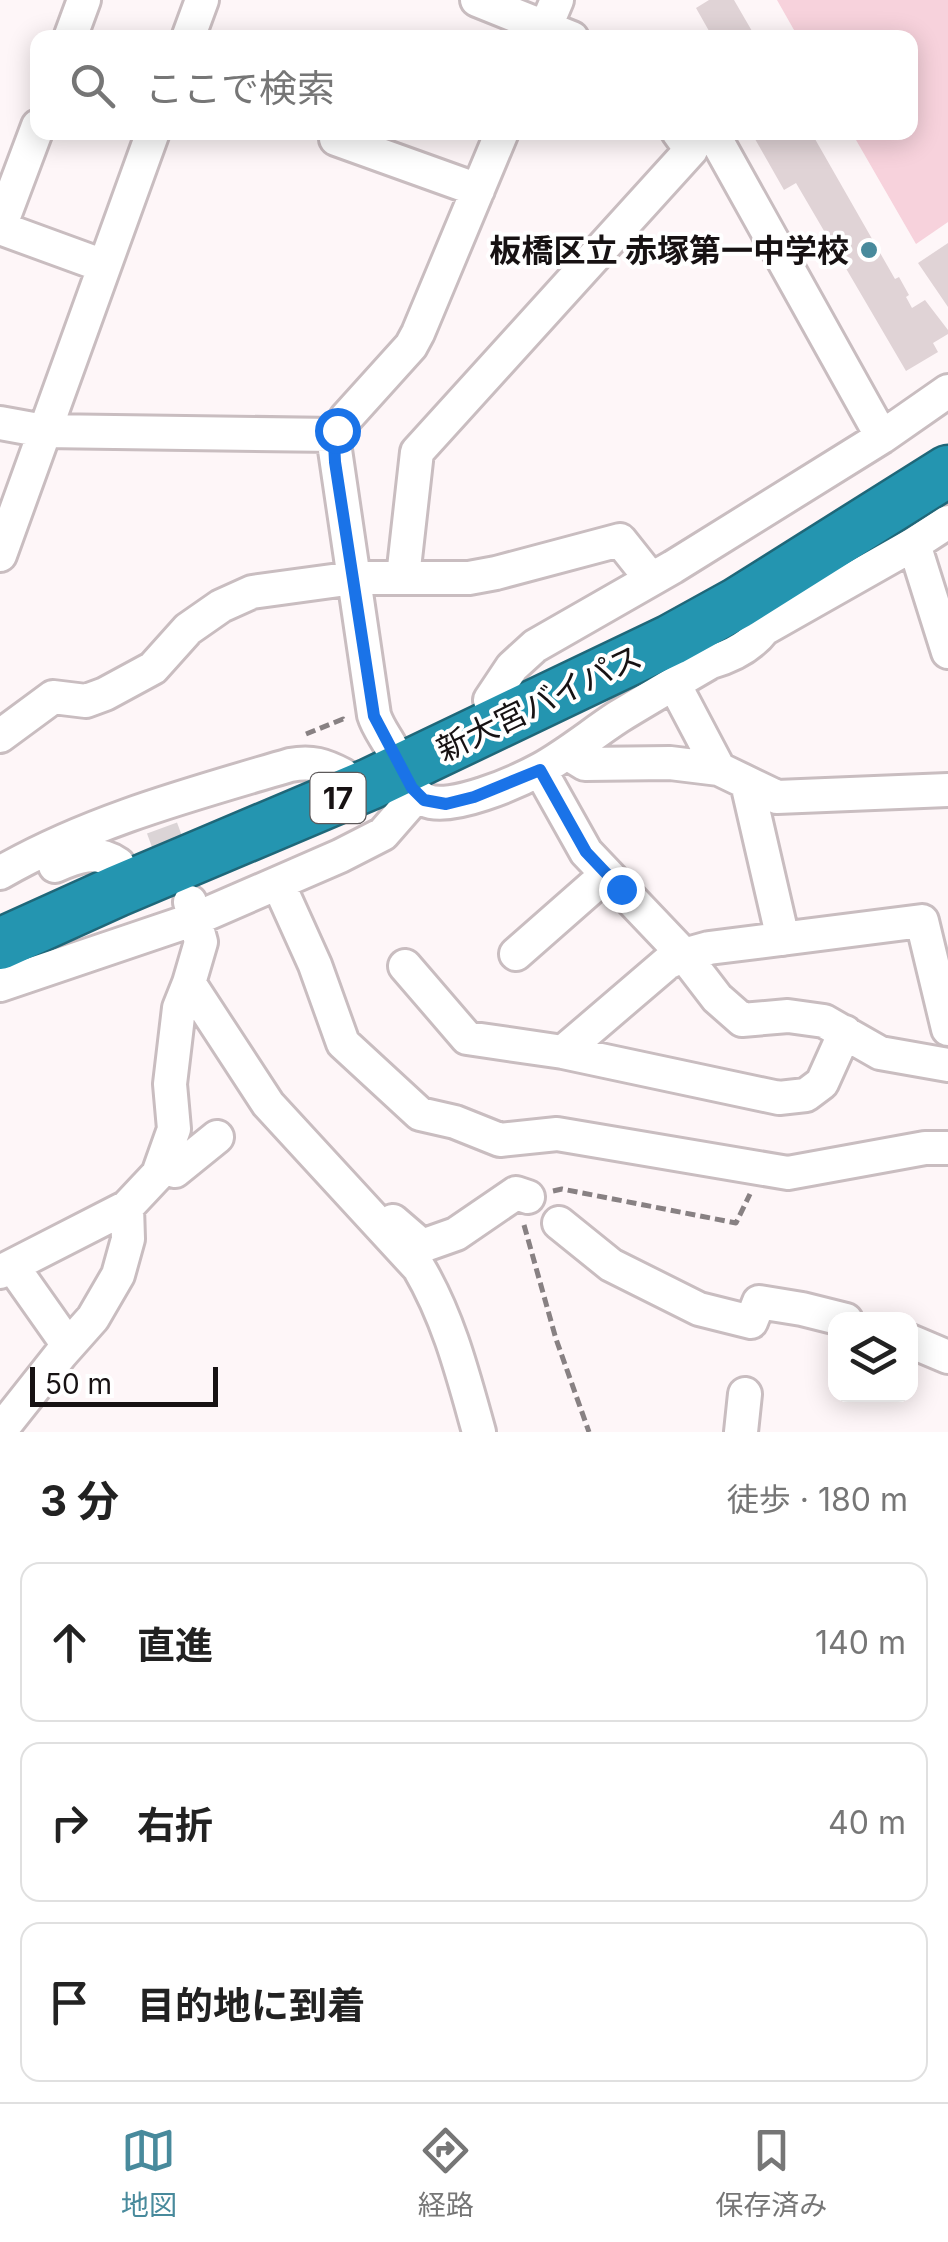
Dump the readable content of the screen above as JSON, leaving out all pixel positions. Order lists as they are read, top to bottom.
{
  "streets": {
    "highway": ["新大宮バイパス", "17"]
  },
  "places": ["板橋区立 赤塚第一中学校"],
  "scale_bar": "50 m",
  "page": {
    "search": "ここで検索",
    "scale": "50 m",
    "heading": ["3 分", "徒歩 · 180 m"],
    "list": [
      ["直進", "140 m"],
      ["右折", "40 m"],
      "目的地に到着"
    ],
    "nav": ["地図", "経路", "保存済み"]
  }
}
